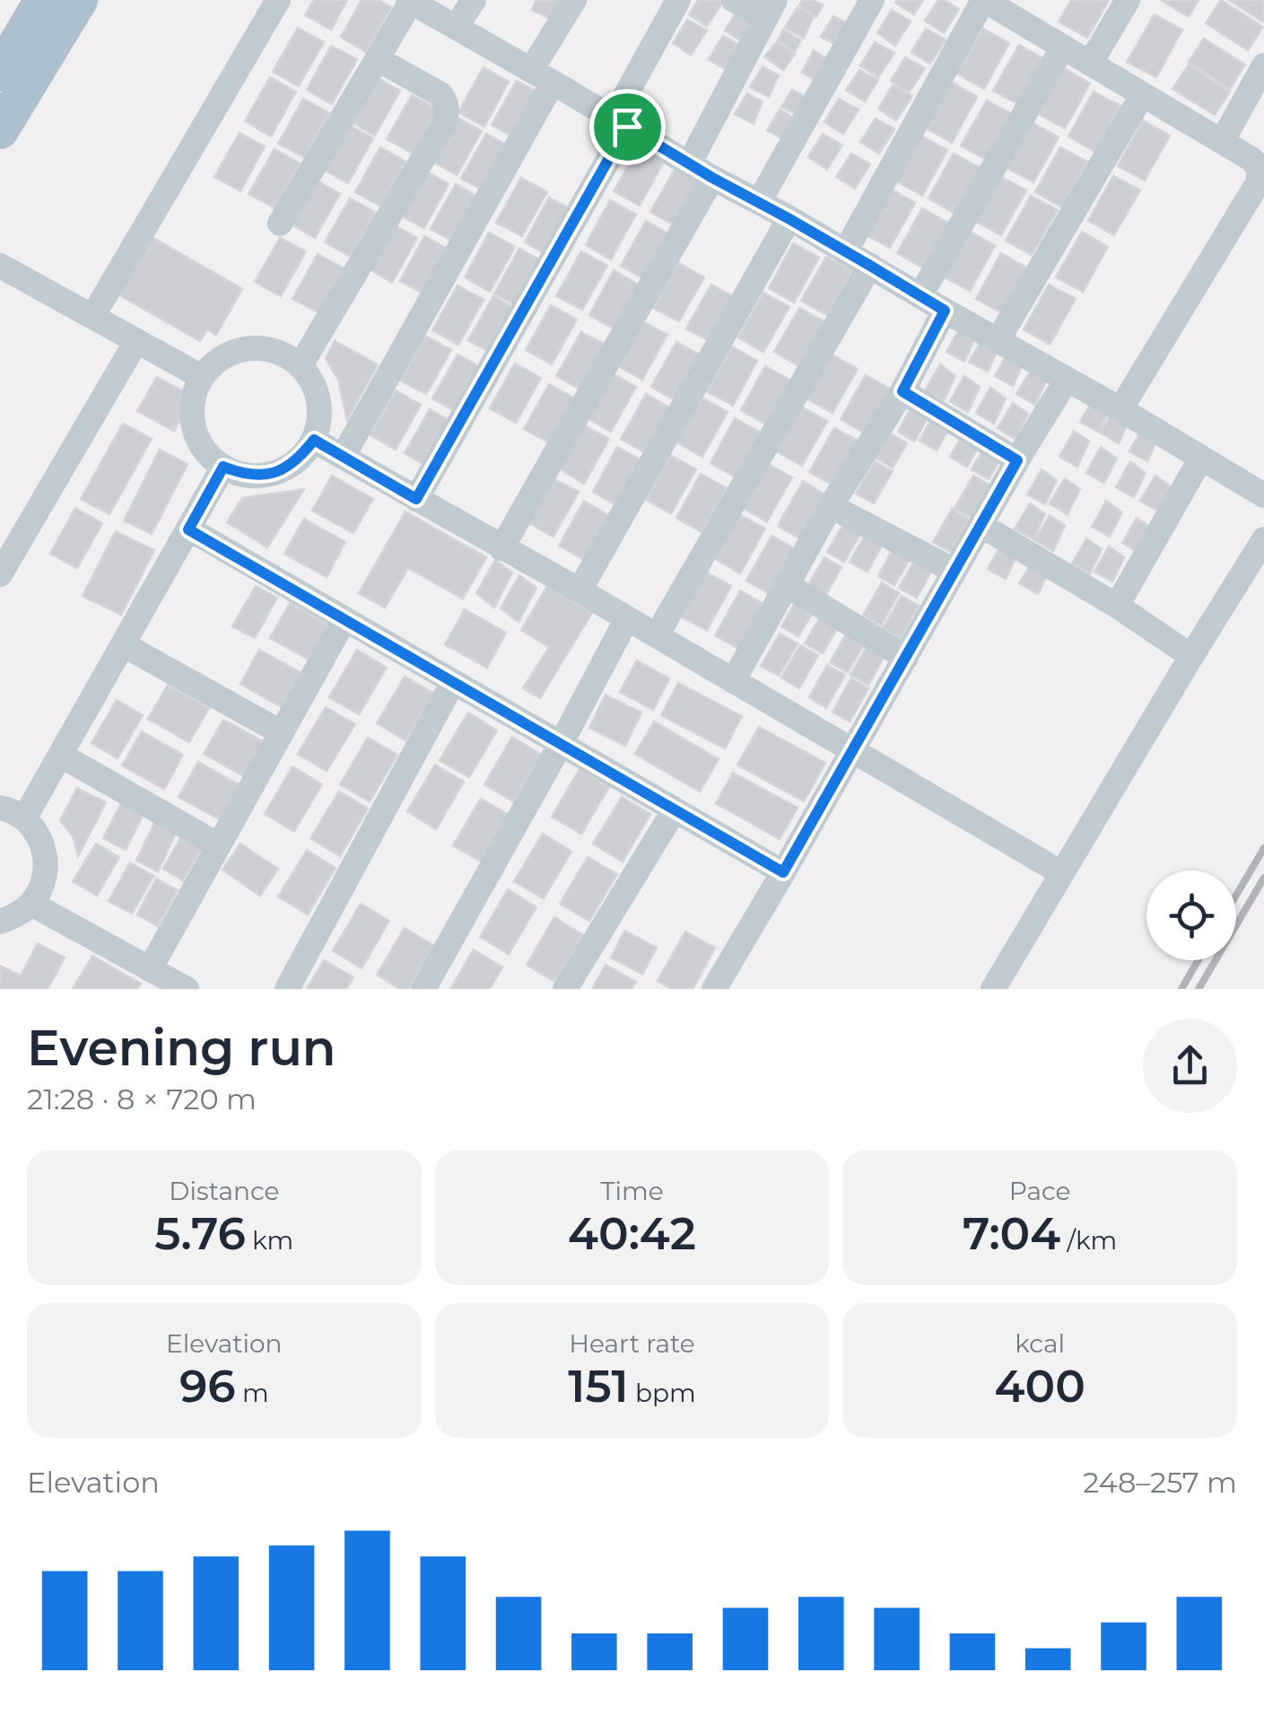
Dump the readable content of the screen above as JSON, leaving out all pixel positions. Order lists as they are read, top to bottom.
{
  "page": {
    "heading": ["Evening run", "21:28 · 8 × 720 m"],
    "stats": [
      ["Distance", "5.76 km"],
      ["Time", "40:42"],
      ["Pace", "7:04 /km"],
      ["Elevation", "96 m"],
      ["Heart rate", "151 bpm"],
      ["kcal", "400"]
    ],
    "chart": ["Elevation", "248–257 m"]
  }
}
